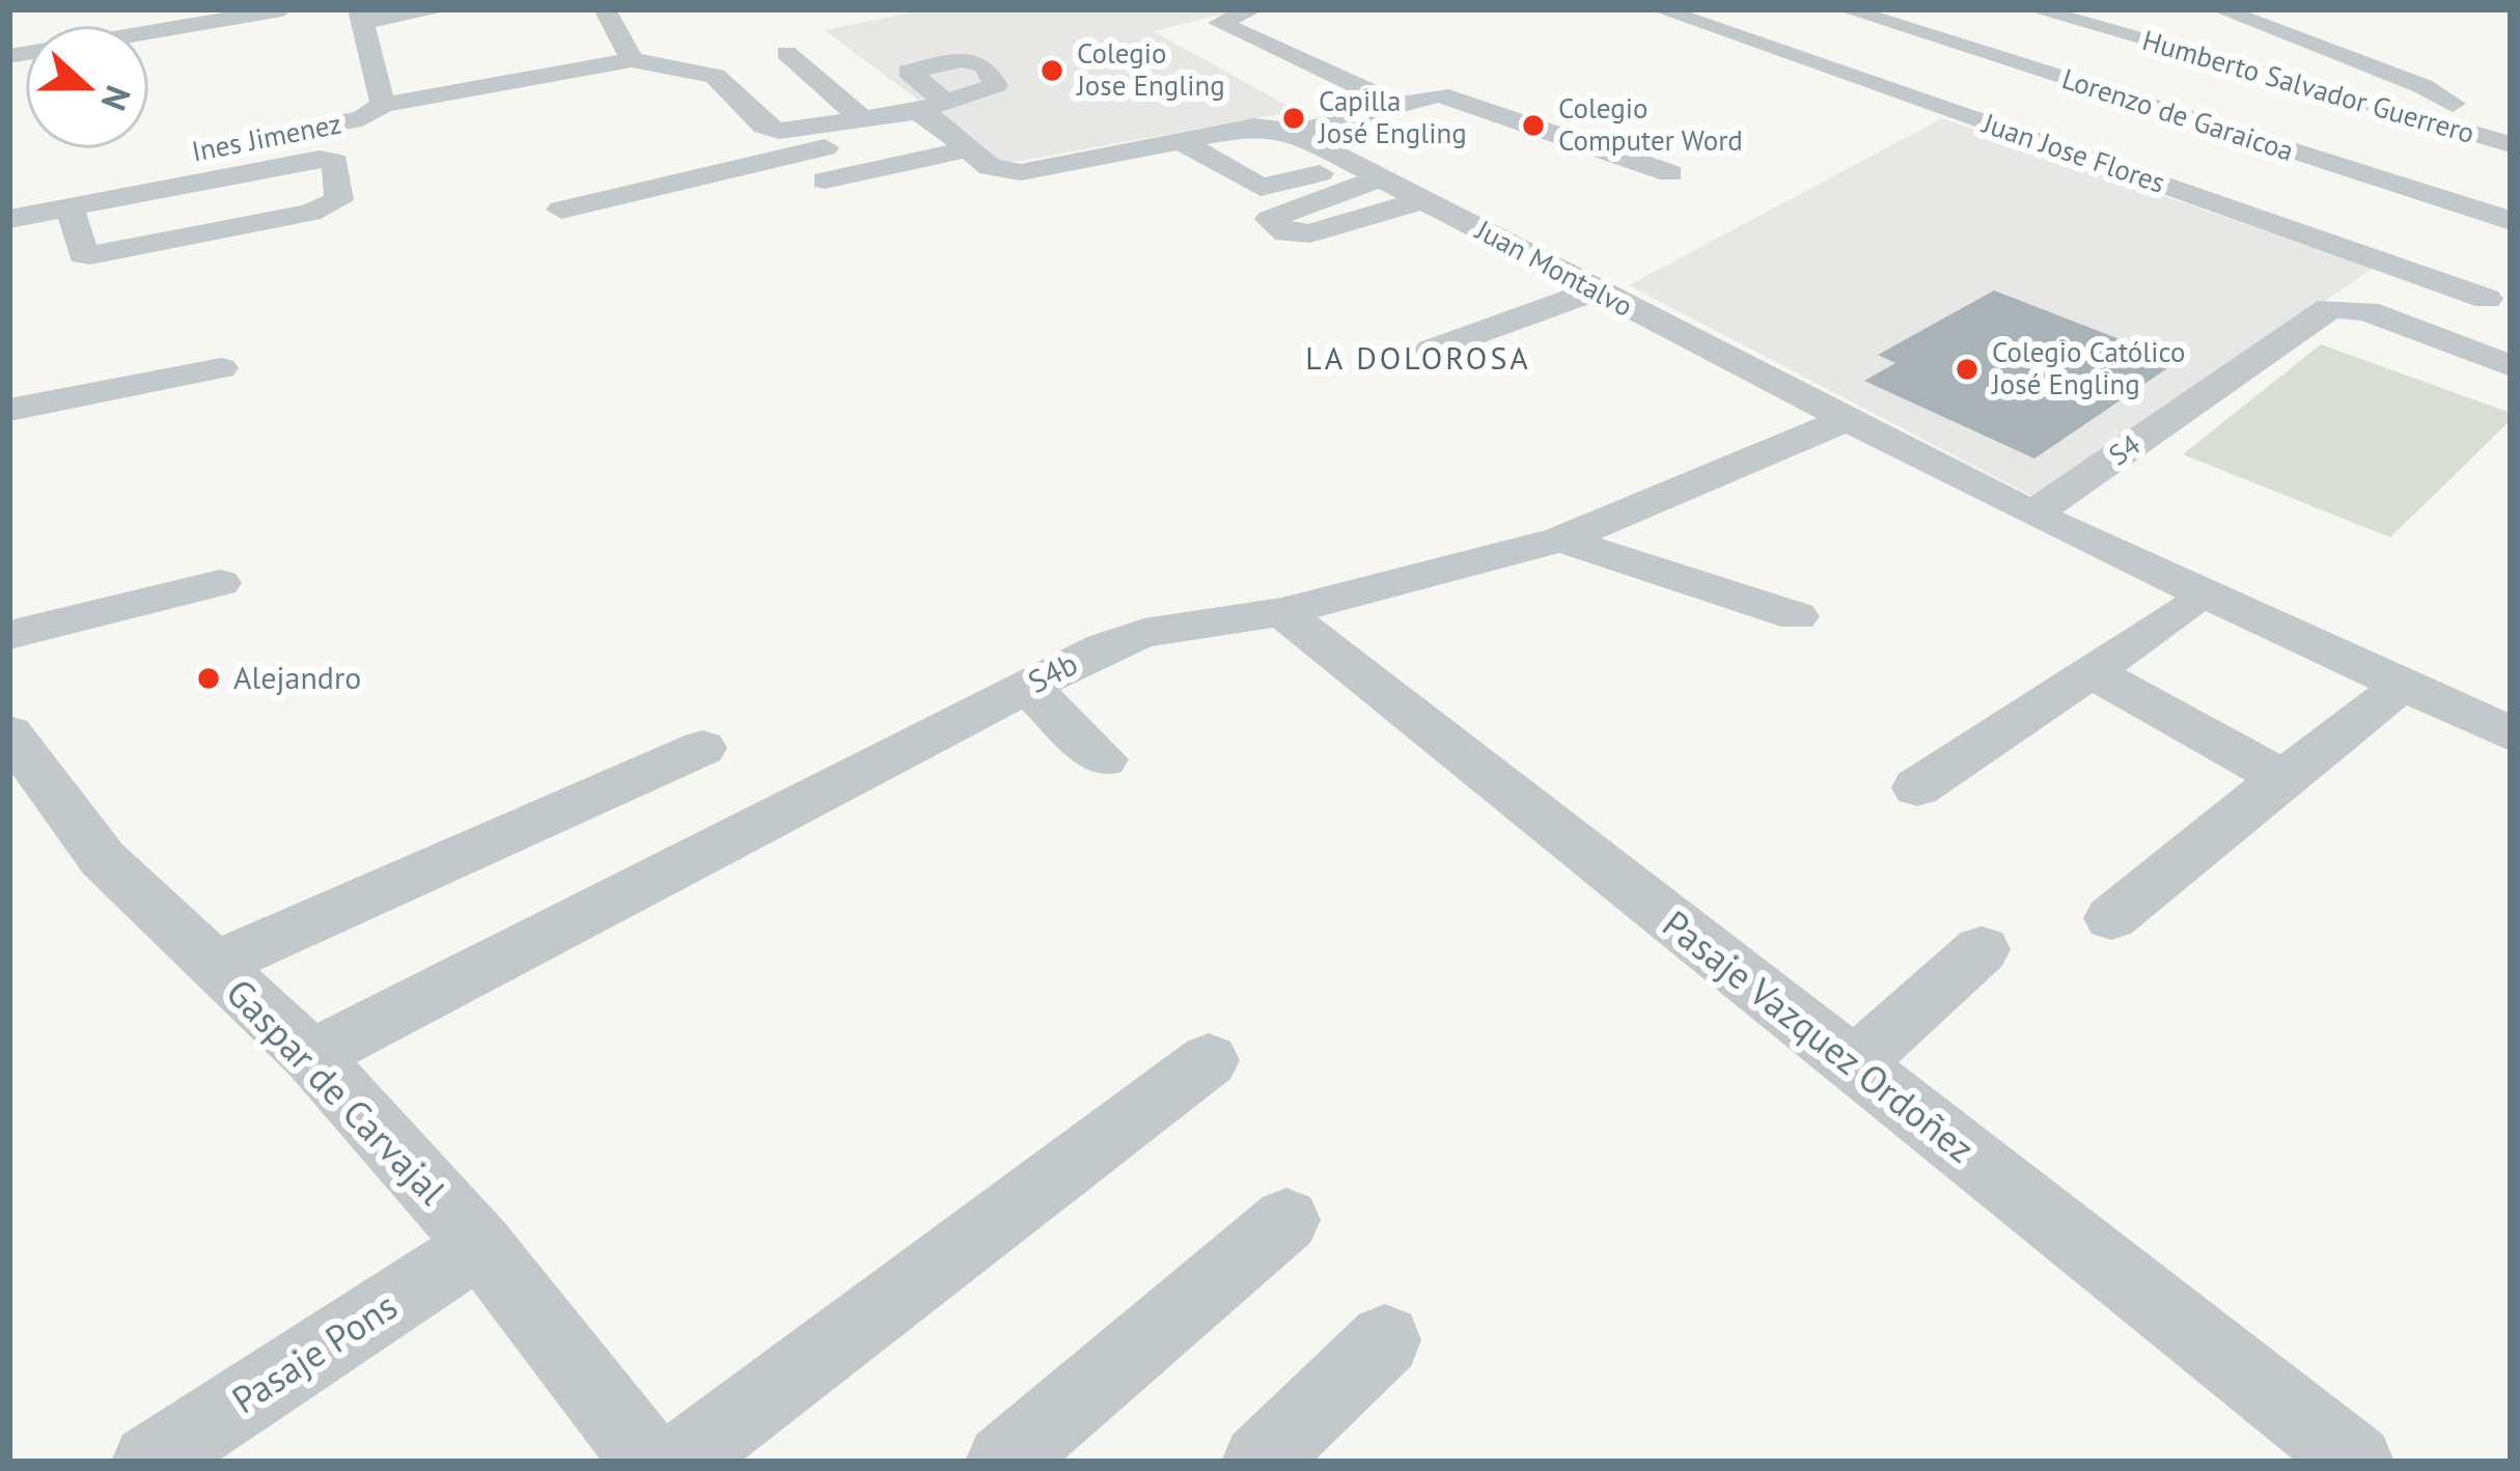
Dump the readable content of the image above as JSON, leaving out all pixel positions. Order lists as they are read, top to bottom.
{
  "streets": {
    "street": [
      "Humberto Salvador Guerrero",
      "Lorenzo de Garaicoa",
      "Ines Jimenez",
      "Juan Jose Flores",
      "Juan Montalvo",
      "S4",
      "S4b",
      "Pasaje Vazquez Ordoñez",
      "Gaspar de Carvajal",
      "Pasaje Pons"
    ]
  },
  "crossings": [
    ["Juan Montalvo", "S4"],
    ["Juan Montalvo", "S4b"],
    ["S4b", "Pasaje Vazquez Ordoñez"],
    ["S4b", "Gaspar de Carvajal"],
    ["Gaspar de Carvajal", "Pasaje Pons"]
  ],
  "districts": ["LA DOLOROSA"],
  "places": [
    "Colegio Jose Engling",
    "Capilla José Engling",
    "Colegio Computer Word",
    "Colegio Católico José Engling",
    "Alejandro"
  ],
  "north": "right"
}
